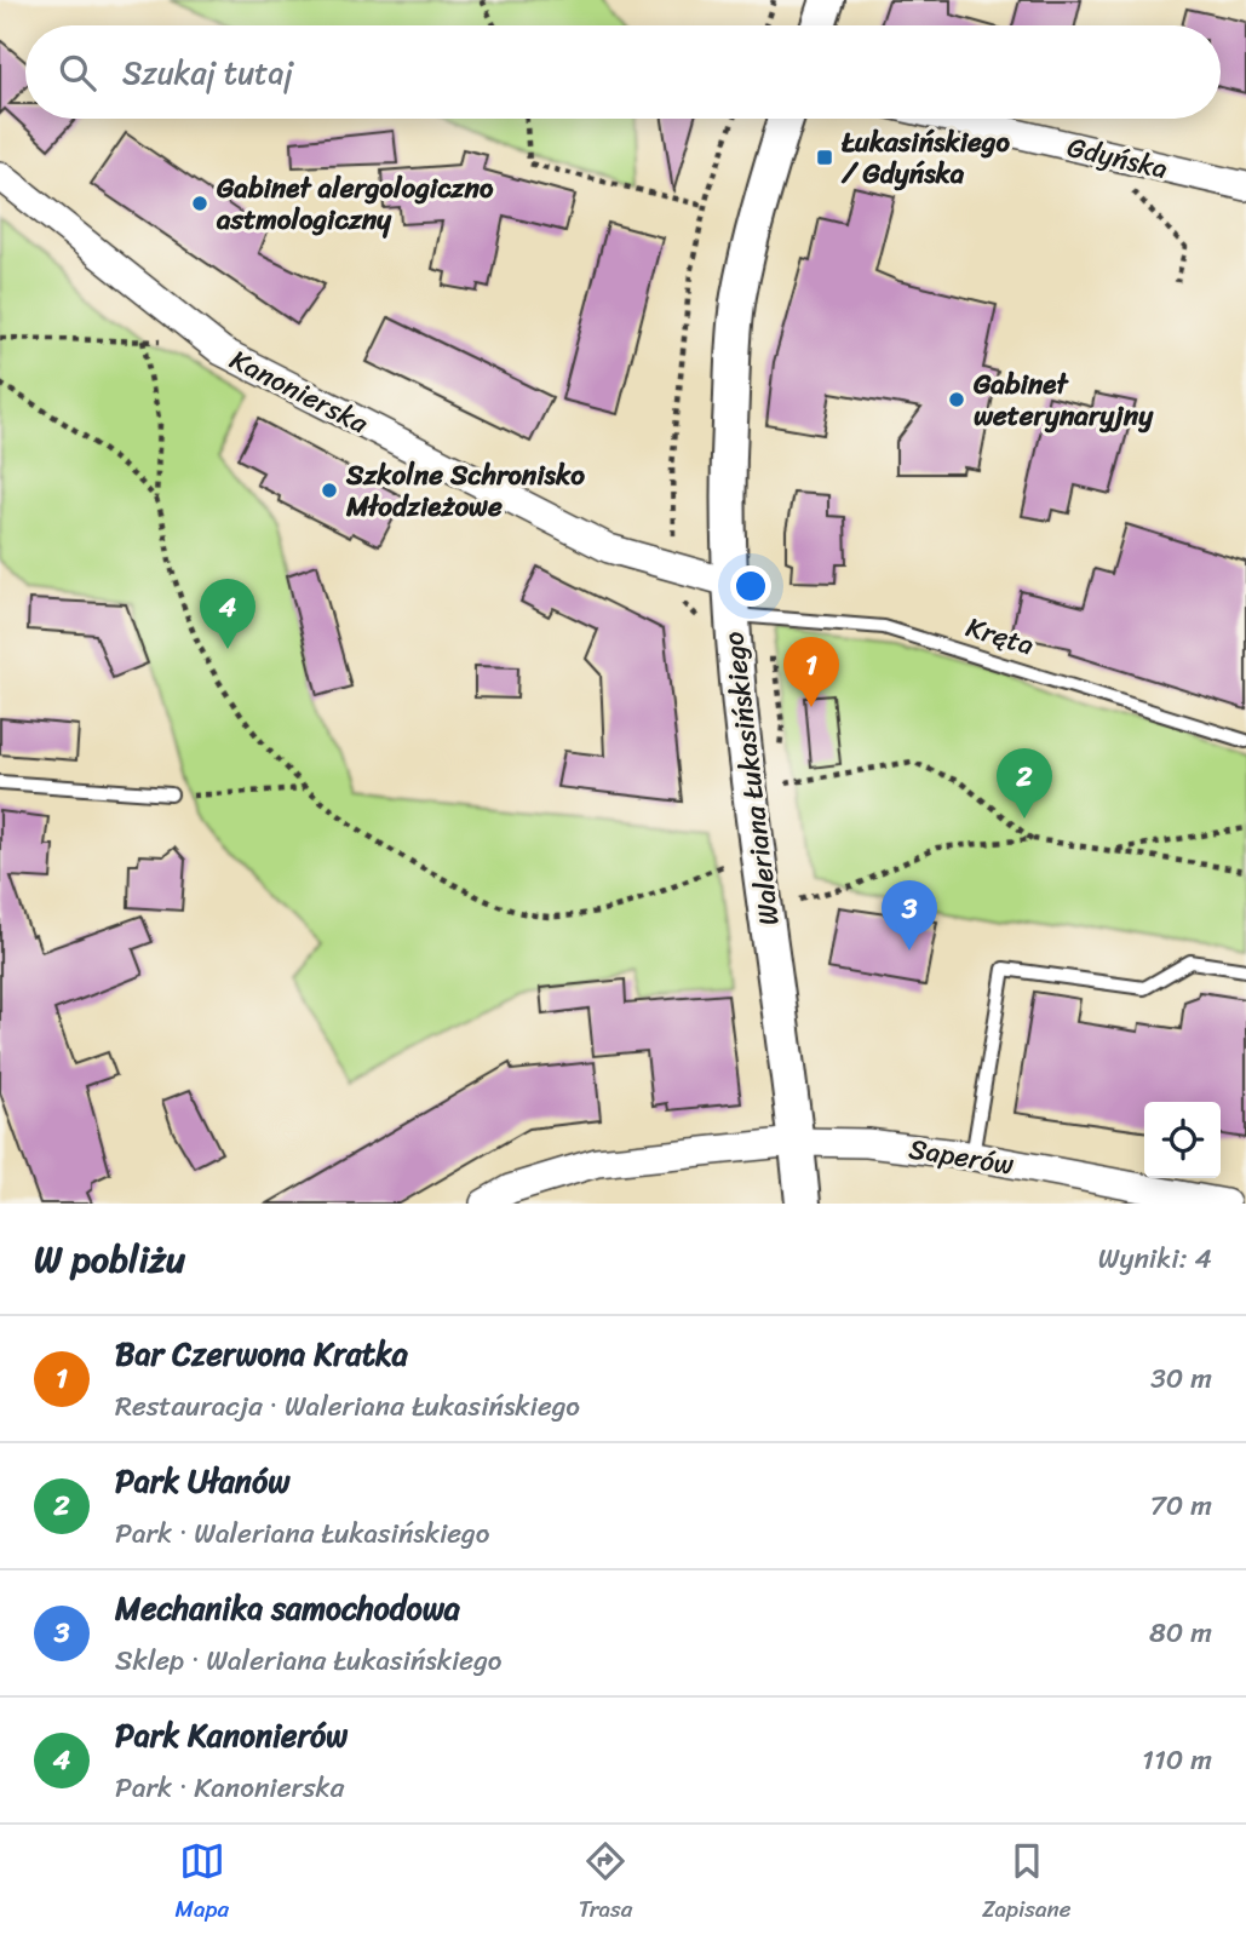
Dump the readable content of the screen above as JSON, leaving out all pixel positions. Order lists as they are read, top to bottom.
{
  "streets": {
    "street": [
      "Gdyńska",
      "Kanonierska",
      "Waleriana Łukasińskiego",
      "Saperów"
    ],
    "lane": ["Kręta"]
  },
  "crossings": [
    ["Kanonierska", "Kręta"],
    ["Kanonierska", "Waleriana Łukasińskiego"],
    ["Kręta", "Waleriana Łukasińskiego"],
    ["Waleriana Łukasińskiego", "Saperów"]
  ],
  "places": {
    "transit": ["Łukasińskiego / Gdyńska"],
    "other": ["Gabinet alergologiczno astmologiczny", "Gabinet weterynaryjny", "Szkolne Schronisko Młodzieżowe"]
  },
  "page": {
    "search": "Szukaj tutaj",
    "pins": [
      "4",
      "1",
      "2",
      "3"
    ],
    "heading": ["W pobliżu", "Wyniki: 4"],
    "list": [
      {
        "mark": "1",
        "name": "Bar Czerwona Kratka",
        "note": "Restauracja · Waleriana Łukasińskiego",
        "value": "30 m"
      },
      {
        "mark": "2",
        "name": "Park Ułanów",
        "note": "Park · Waleriana Łukasińskiego",
        "value": "70 m"
      },
      {
        "mark": "3",
        "name": "Mechanika samochodowa",
        "note": "Sklep · Waleriana Łukasińskiego",
        "value": "80 m"
      },
      {
        "mark": "4",
        "name": "Park Kanonierów",
        "note": "Park · Kanonierska",
        "value": "110 m"
      }
    ],
    "nav": ["Mapa", "Trasa", "Zapisane"]
  }
}
